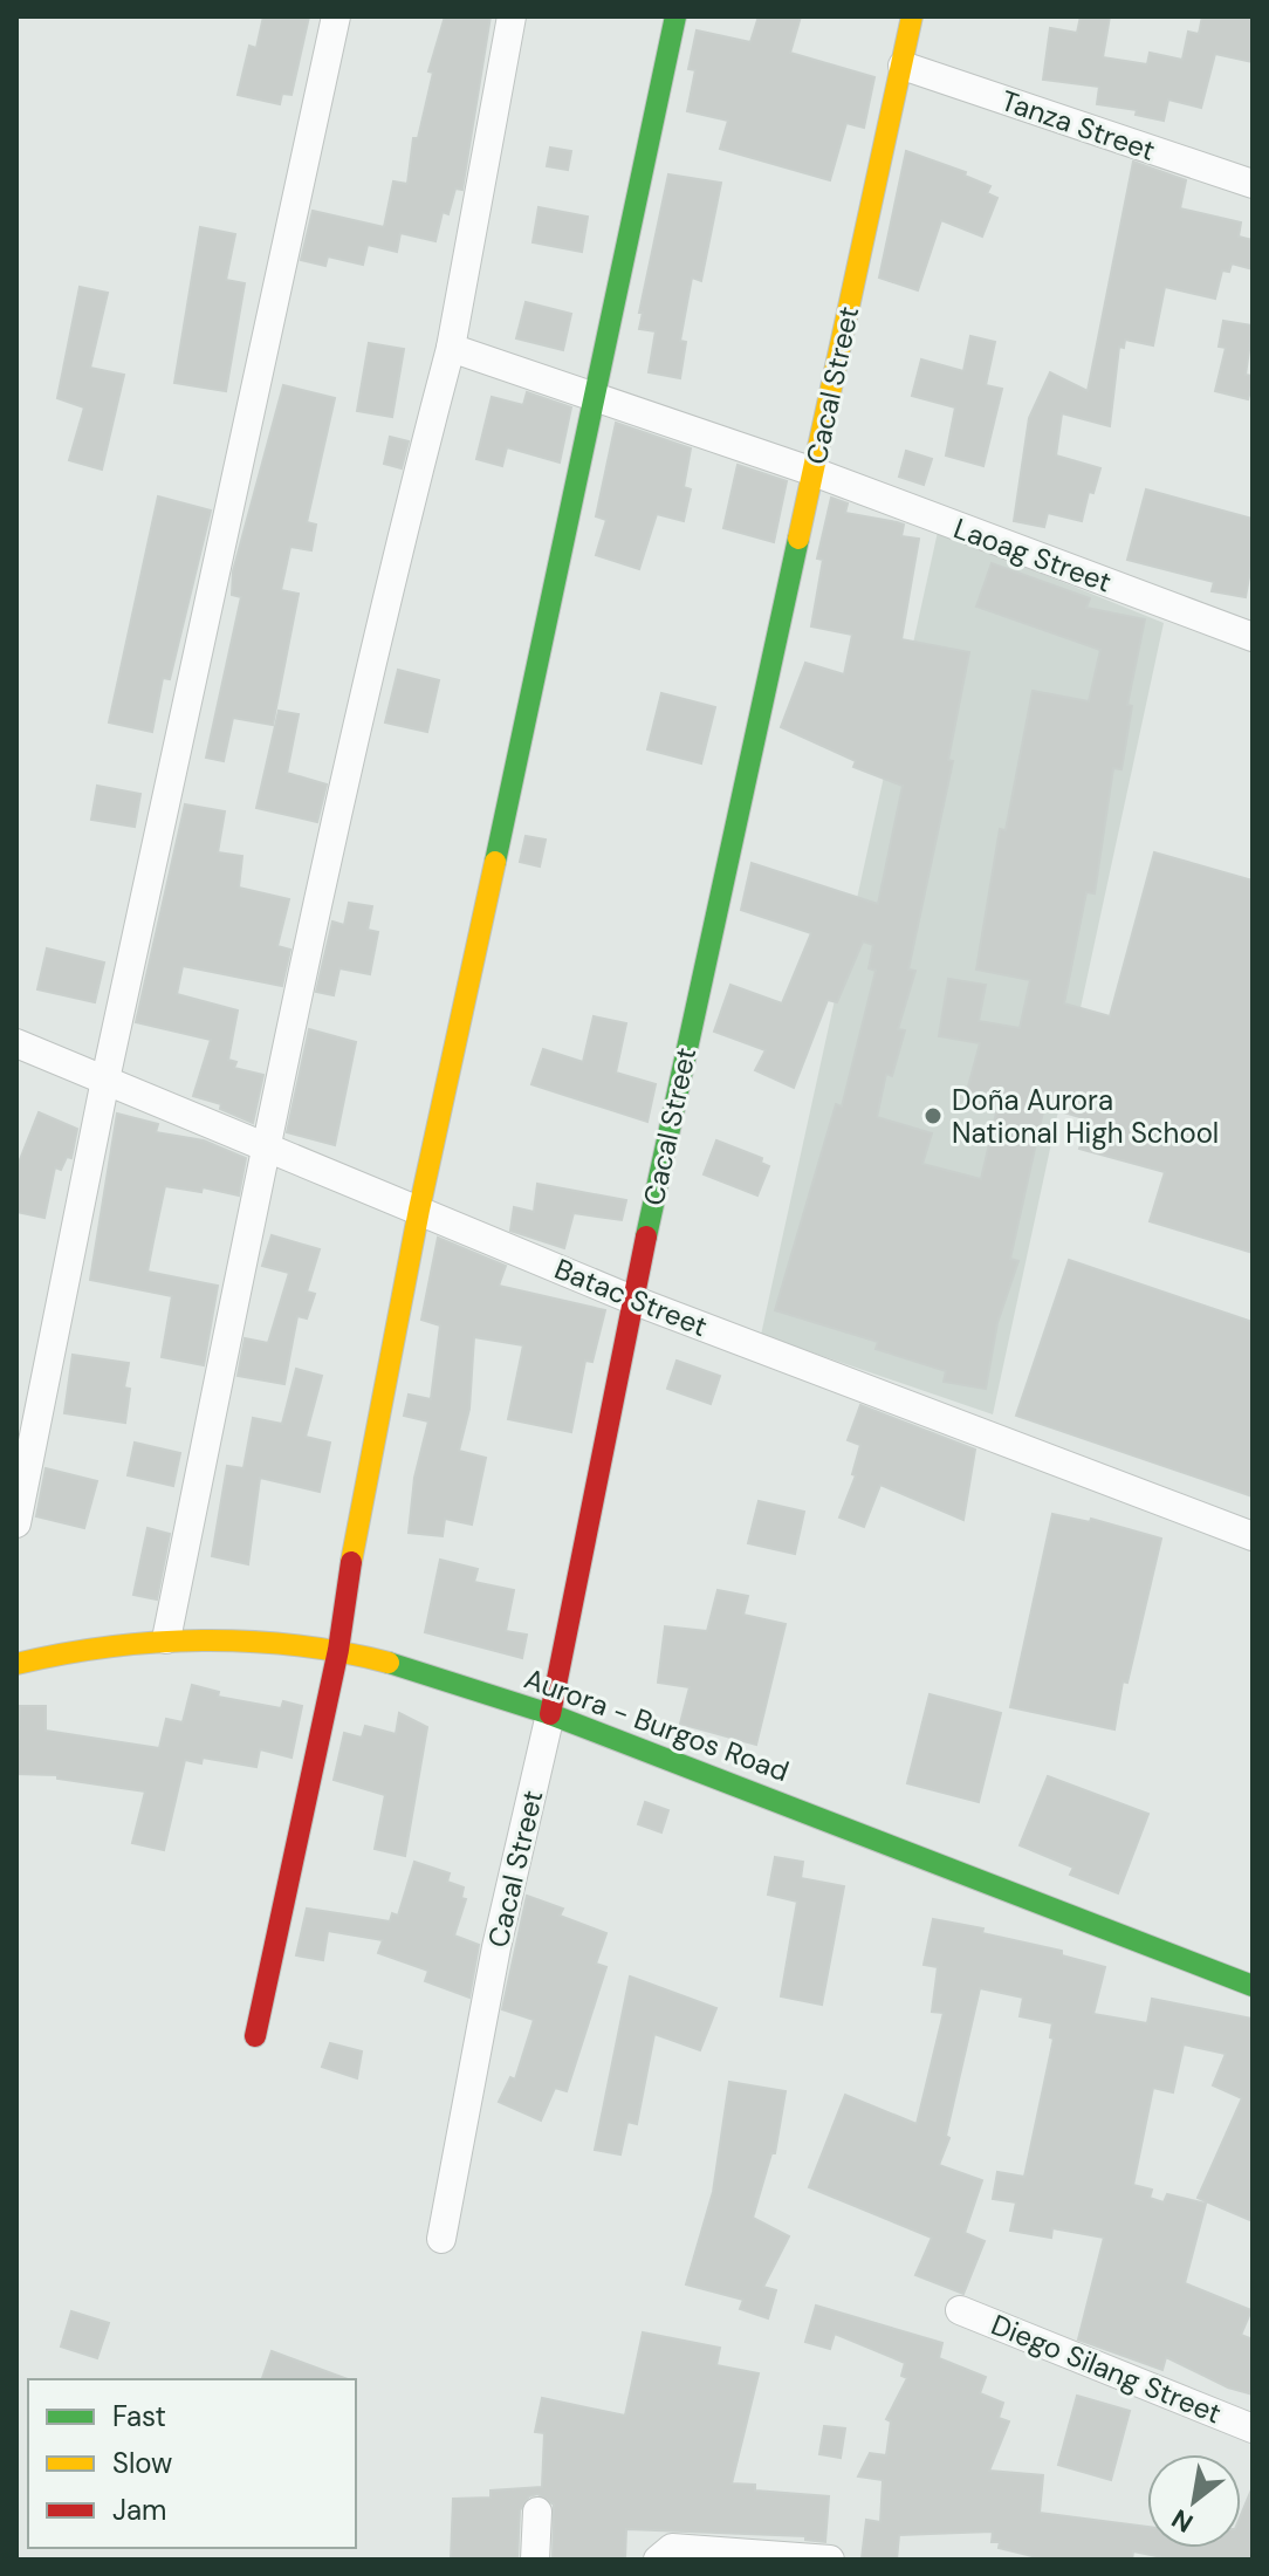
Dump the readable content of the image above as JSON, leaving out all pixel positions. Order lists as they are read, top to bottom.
{
  "streets": {
    "street": [
      "Tanza Street",
      "Cacal Street",
      "Laoag Street",
      "Batac Street",
      "Aurora - Burgos Road",
      "Diego Silang Street"
    ]
  },
  "crossings": [
    ["Tanza Street", "Cacal Street"],
    ["Cacal Street", "Laoag Street"],
    ["Cacal Street", "Batac Street"],
    ["Cacal Street", "Aurora - Burgos Road"]
  ],
  "places": ["Doña Aurora National High School"],
  "legend": ["Fast", "Slow", "Jam"],
  "north": "bottom left"
}
